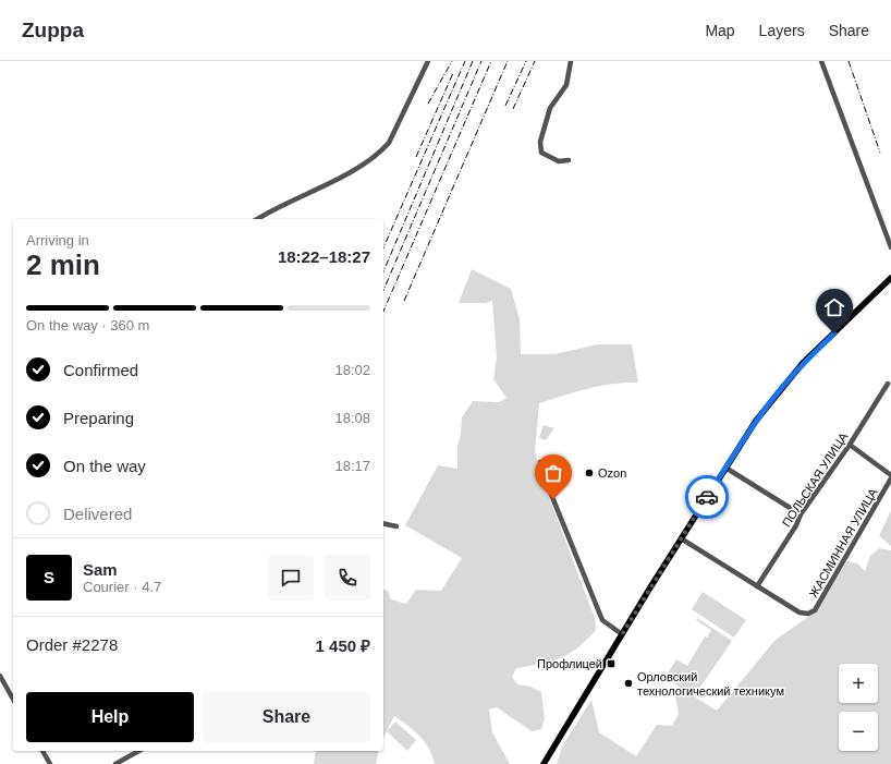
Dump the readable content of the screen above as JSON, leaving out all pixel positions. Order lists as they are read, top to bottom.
{
  "streets": {
    "street": ["ПОЛЬСКАЯ УЛИЦА", "ЖАСМИННАЯ УЛИЦА"]
  },
  "crossings": [
    ["ПОЛЬСКАЯ УЛИЦА", "ЖАСМИННАЯ УЛИЦА"]
  ],
  "places": {
    "other": ["Ozon", "Орловский технологический техникум"],
    "transit": ["Профлицей"]
  },
  "page": {
    "header": "Zuppa",
    "nav": ["Map", "Layers", "Share"],
    "heading": ["2 min", "Arriving in", "18:22–18:27"],
    "panel": [
      "Sam",
      "Courier · 4.7",
      "Order #2278",
      "1 450 ₽"
    ],
    "bar": "On the way · 360 m",
    "list": [
      ["Confirmed", "18:02"],
      ["Preparing", "18:08"],
      ["On the way", "18:17"],
      "Delivered"
    ],
    "round": "S",
    "map_buttons": ["+", "−"],
    "buttons": ["Help", "Share"]
  }
}
